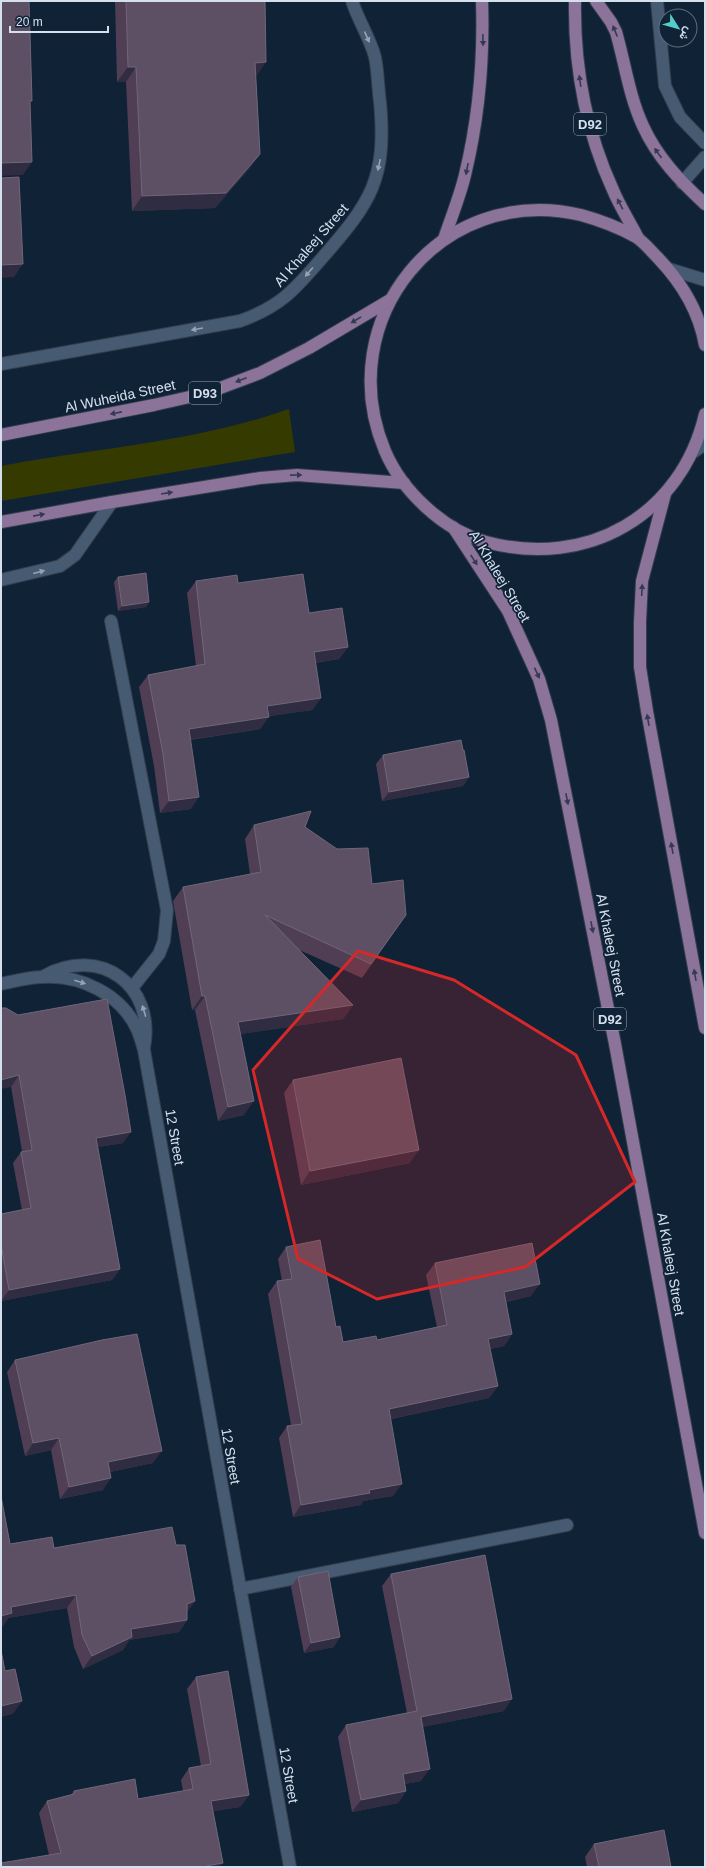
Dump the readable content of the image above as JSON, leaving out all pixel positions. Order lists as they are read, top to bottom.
{
  "streets": {
    "main road": [
      "D92",
      "Al Khaleej Street",
      "D93",
      "Al Wuheida Street"
    ],
    "street": ["12 Street"]
  },
  "one_way": ["Al Khaleej Street"],
  "scale_bar": "20 m",
  "north": "bottom right"
}
